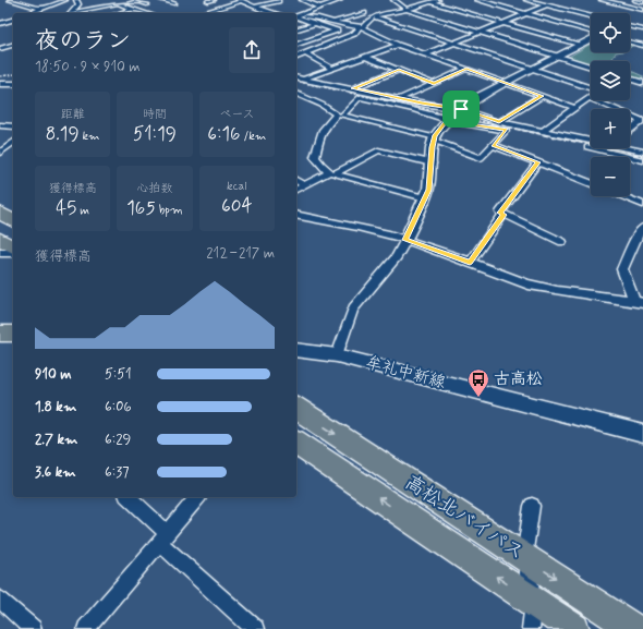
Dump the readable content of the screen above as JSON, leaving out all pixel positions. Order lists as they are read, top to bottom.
{
  "streets": {
    "highway": ["高松北バイパス"],
    "street": ["牟礼中新線"]
  },
  "places": {
    "bus stop": ["古高松"]
  },
  "page": {
    "map_buttons": ["+", "−"],
    "heading": ["夜のラン", "18:50 · 9 × 910 m"],
    "stats": [
      ["距離", "8.19 km"],
      ["時間", "51:19"],
      ["ペース", "6:16 /km"],
      ["獲得標高", "45 m"],
      ["心拍数", "165 bpm"],
      ["kcal", "604"]
    ],
    "chart": ["獲得標高", "212–217 m"],
    "list": [
      {
        "name": "910 m",
        "note": "5:51"
      },
      {
        "name": "1.8 km",
        "note": "6:06"
      },
      {
        "name": "2.7 km",
        "note": "6:29"
      },
      {
        "name": "3.6 km",
        "note": "6:37"
      }
    ]
  }
}
